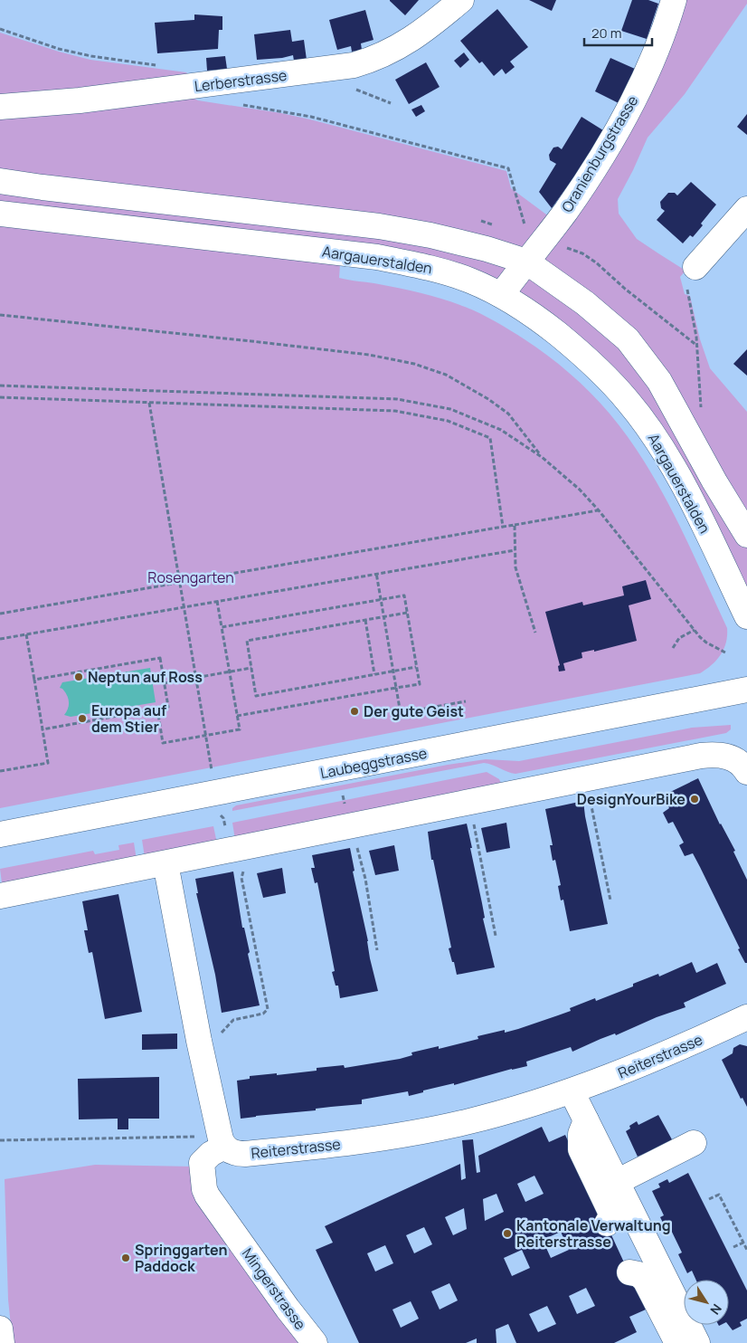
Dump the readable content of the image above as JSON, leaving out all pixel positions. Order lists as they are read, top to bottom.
{
  "streets": {
    "street": [
      "Lerberstrasse",
      "Oranienburgstrasse",
      "Aargauerstalden",
      "Laubeggstrasse",
      "Reiterstrasse",
      "Mingerstrasse"
    ]
  },
  "crossings": [
    ["Oranienburgstrasse", "Aargauerstalden"],
    ["Reiterstrasse", "Mingerstrasse"]
  ],
  "parks": ["Rosengarten"],
  "places": [
    "Neptun auf Ross",
    "Der gute Geist",
    "Europa auf dem Stier",
    "DesignYourBike",
    "Kantonale Verwaltung Reiterstrasse",
    "Springgarten Paddock"
  ],
  "scale_bar": "20 m",
  "north": "bottom right"
}
